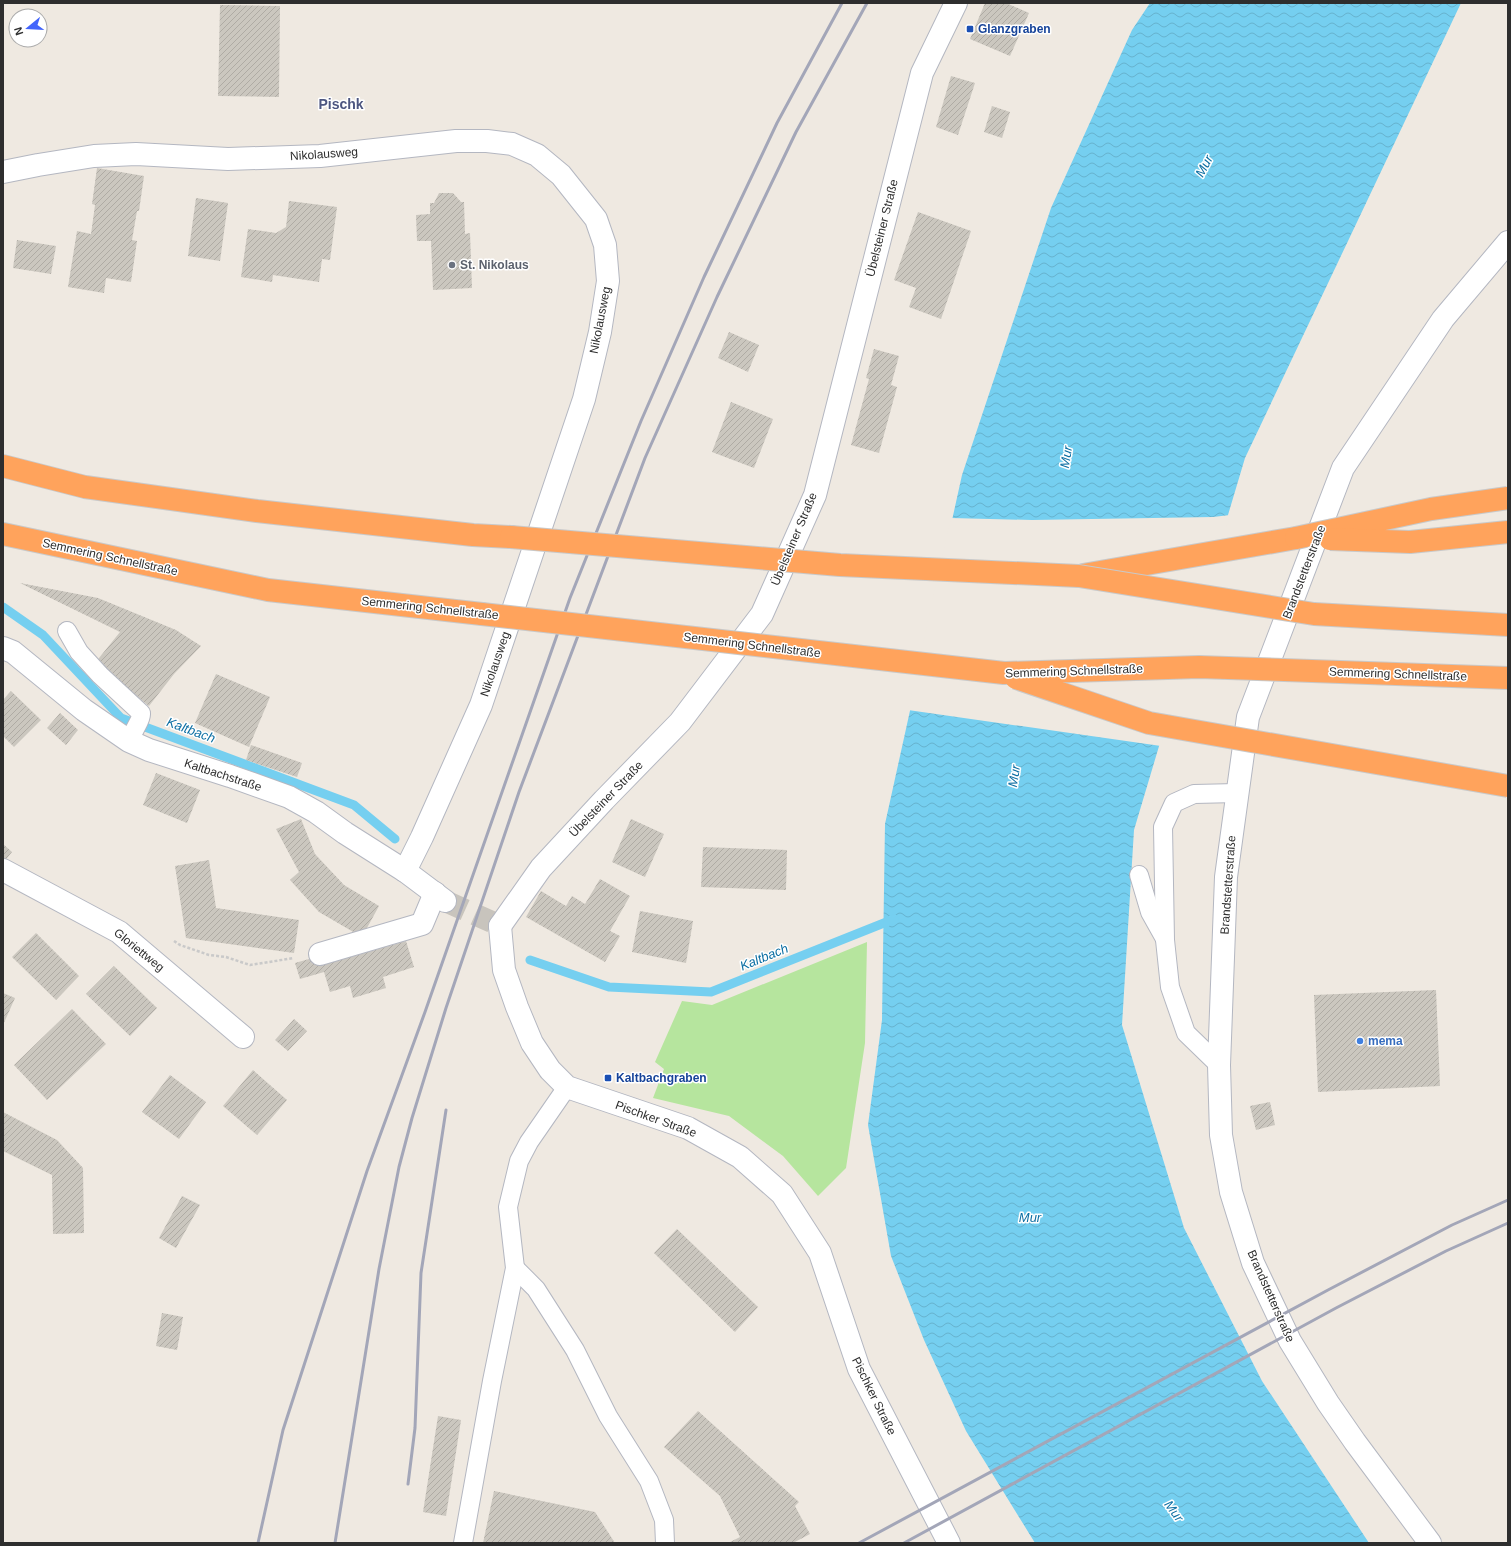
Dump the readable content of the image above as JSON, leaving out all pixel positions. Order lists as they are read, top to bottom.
{
  "streets": {
    "highway": ["Semmering Schnellstraße"],
    "street": [
      "Nikolausweg",
      "Übelsteiner Straße",
      "Brandstetterstraße",
      "Kaltbachstraße",
      "Gloriettweg",
      "Pischker Straße"
    ]
  },
  "crossings": [
    ["Nikolausweg", "Kaltbachstraße"],
    ["Übelsteiner Straße", "Pischker Straße"]
  ],
  "districts": ["Pischk"],
  "water": ["Mur", "Kaltbach"],
  "places": {
    "transit": ["Glanzgraben", "Kaltbachgraben"],
    "other": ["St. Nikolaus", "mema"]
  },
  "north": "left"
}
